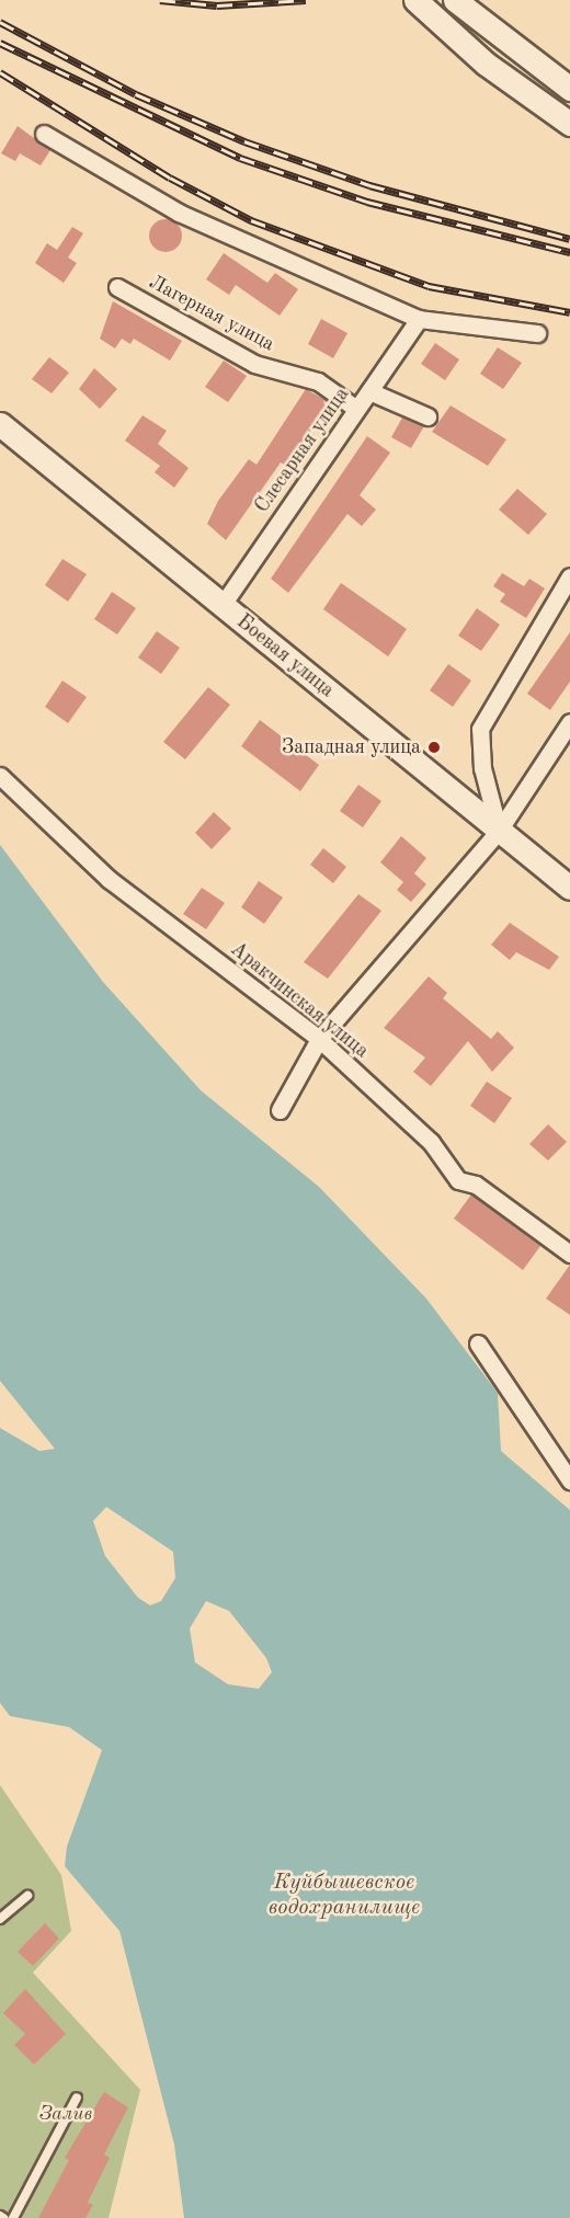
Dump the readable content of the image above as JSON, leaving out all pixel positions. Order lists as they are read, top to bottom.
{
  "streets": {
    "main road": ["Боевая улица"],
    "street": ["Лагерная улица", "Слесарная улица", "Аракчинская улица"]
  },
  "crossings": [
    ["Лагерная улица", "Слесарная улица"],
    ["Слесарная улица", "Боевая улица"]
  ],
  "water": ["Куйбышевское водохранилище"],
  "parks": ["Залив"],
  "places": ["Западная улица"]
}
